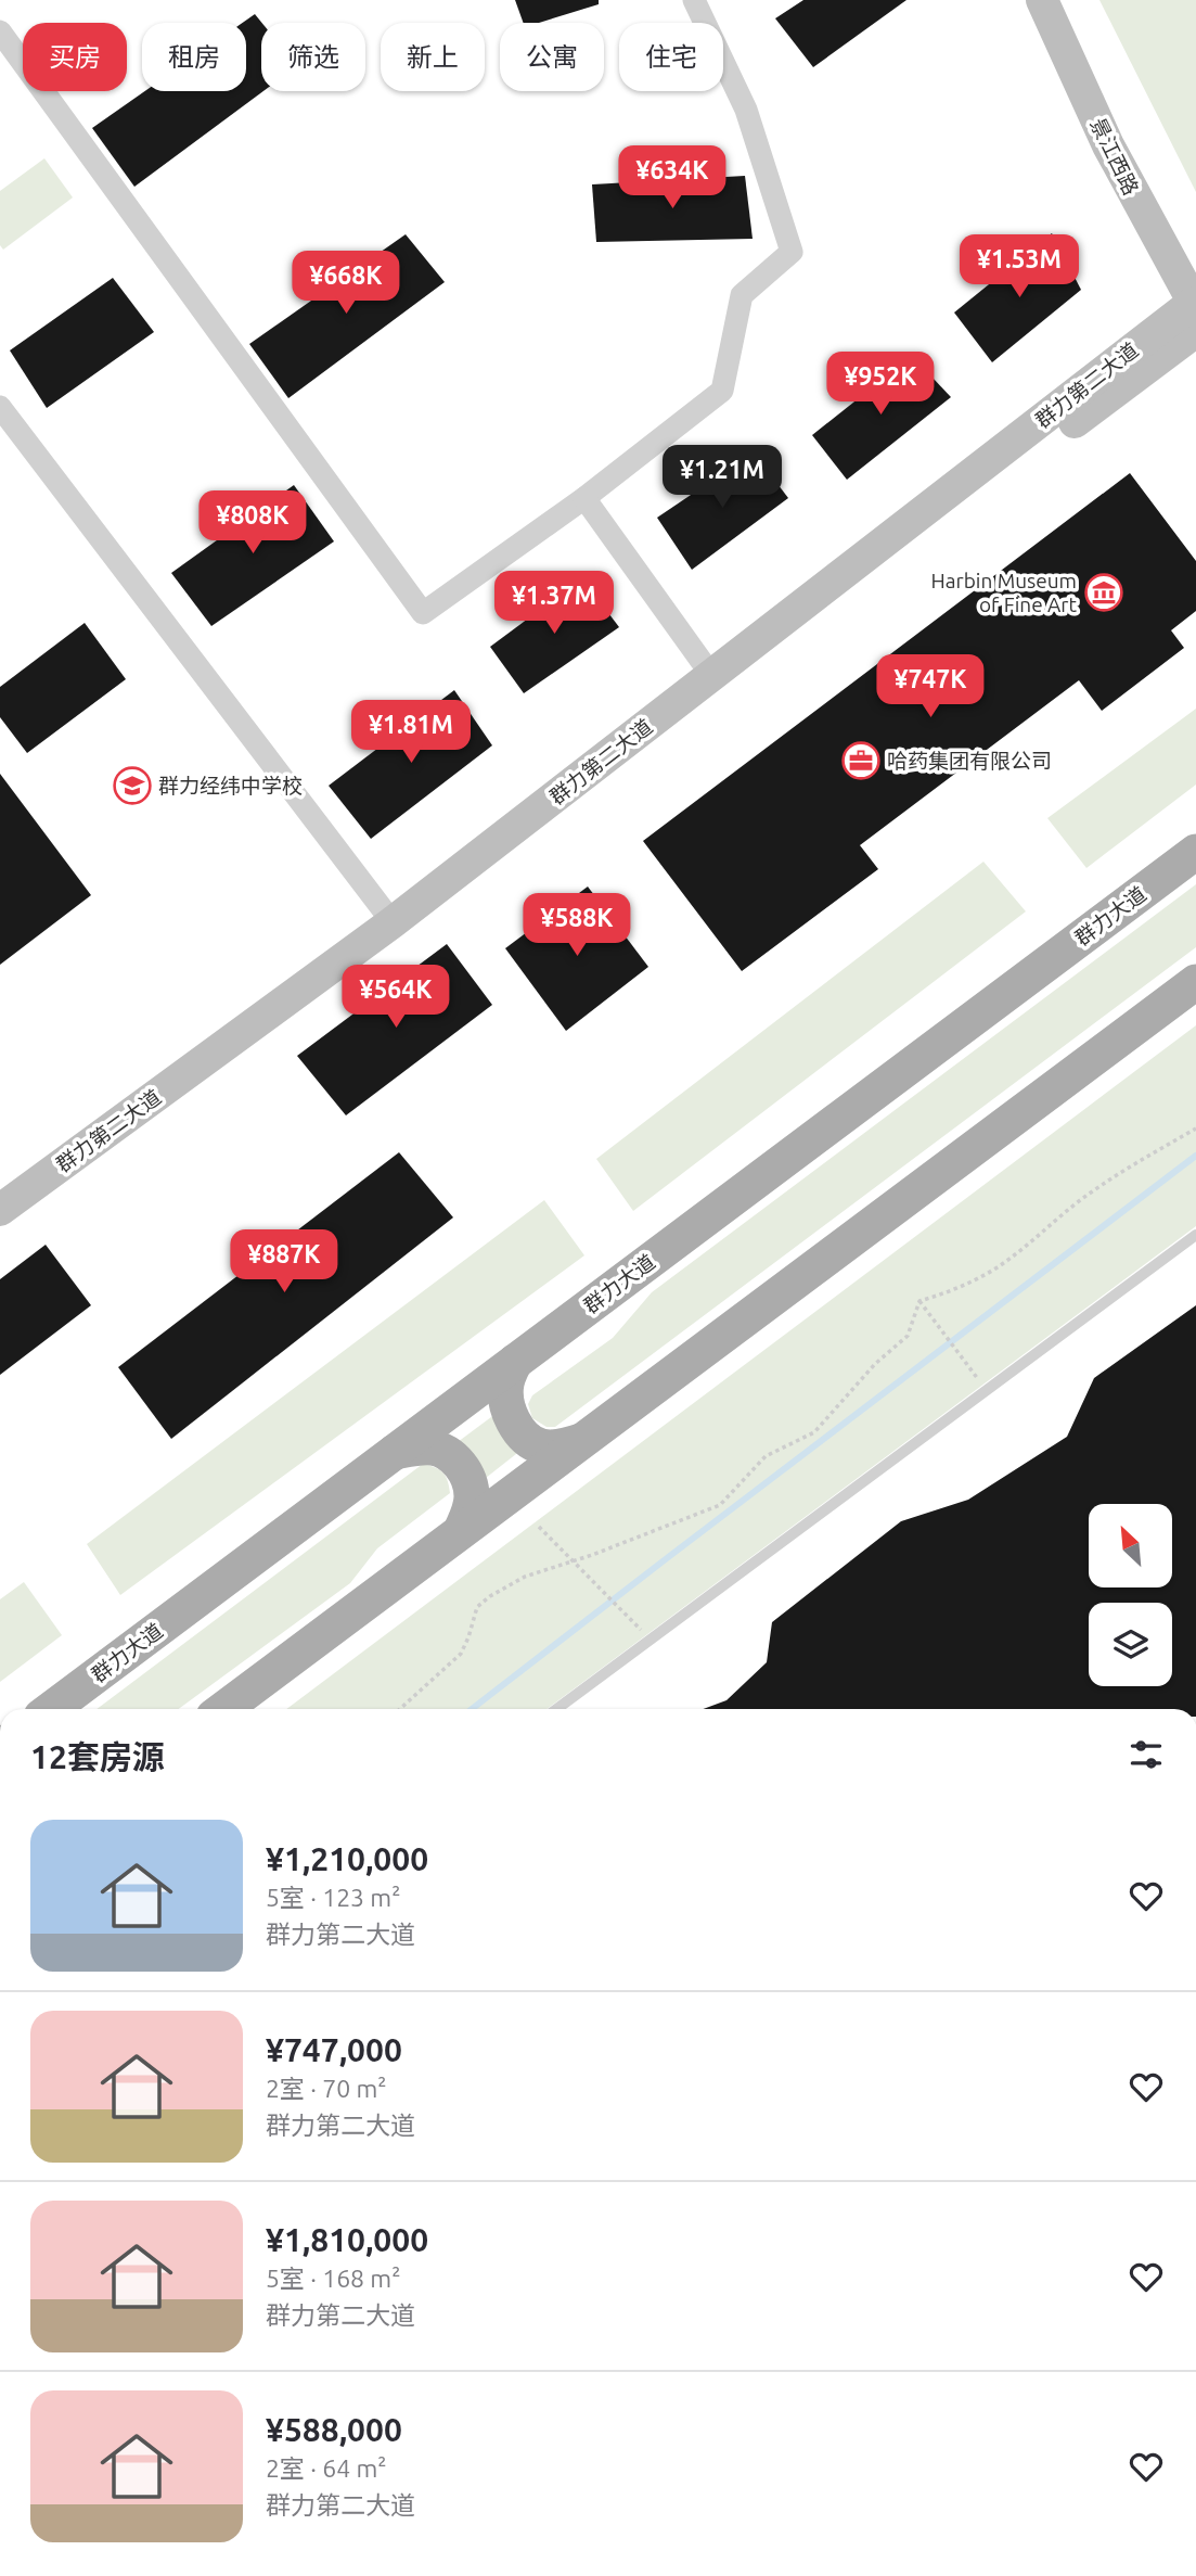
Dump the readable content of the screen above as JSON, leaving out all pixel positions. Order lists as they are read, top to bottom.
{
  "streets": {
    "main road": ["景江西路", "群力第二大道", "群力大道"]
  },
  "crossings": [
    ["景江西路", "群力第二大道"]
  ],
  "places": {
    "museum": ["Harbin Museum of Fine Art"],
    "office": ["哈药集团有限公司"],
    "school or university": ["群力经纬中学校"]
  },
  "north": "top left",
  "page": {
    "chip": [
      "买房",
      "租房",
      "筛选",
      "新上",
      "公寓",
      "住宅"
    ],
    "price": [
      "¥634K",
      "¥1.53M",
      "¥668K",
      "¥952K",
      "¥1.21M",
      "¥808K",
      "¥1.37M",
      "¥747K",
      "¥1.81M",
      "¥588K",
      "¥564K",
      "¥887K"
    ],
    "heading": "12套房源",
    "list": [
      {
        "name": "¥1,210,000",
        "note": "5室 · 123 m² · 群力第二大道"
      },
      {
        "name": "¥747,000",
        "note": "2室 · 70 m² · 群力第二大道"
      },
      {
        "name": "¥1,810,000",
        "note": "5室 · 168 m² · 群力第二大道"
      },
      {
        "name": "¥588,000",
        "note": "2室 · 64 m² · 群力第二大道"
      }
    ]
  }
}
